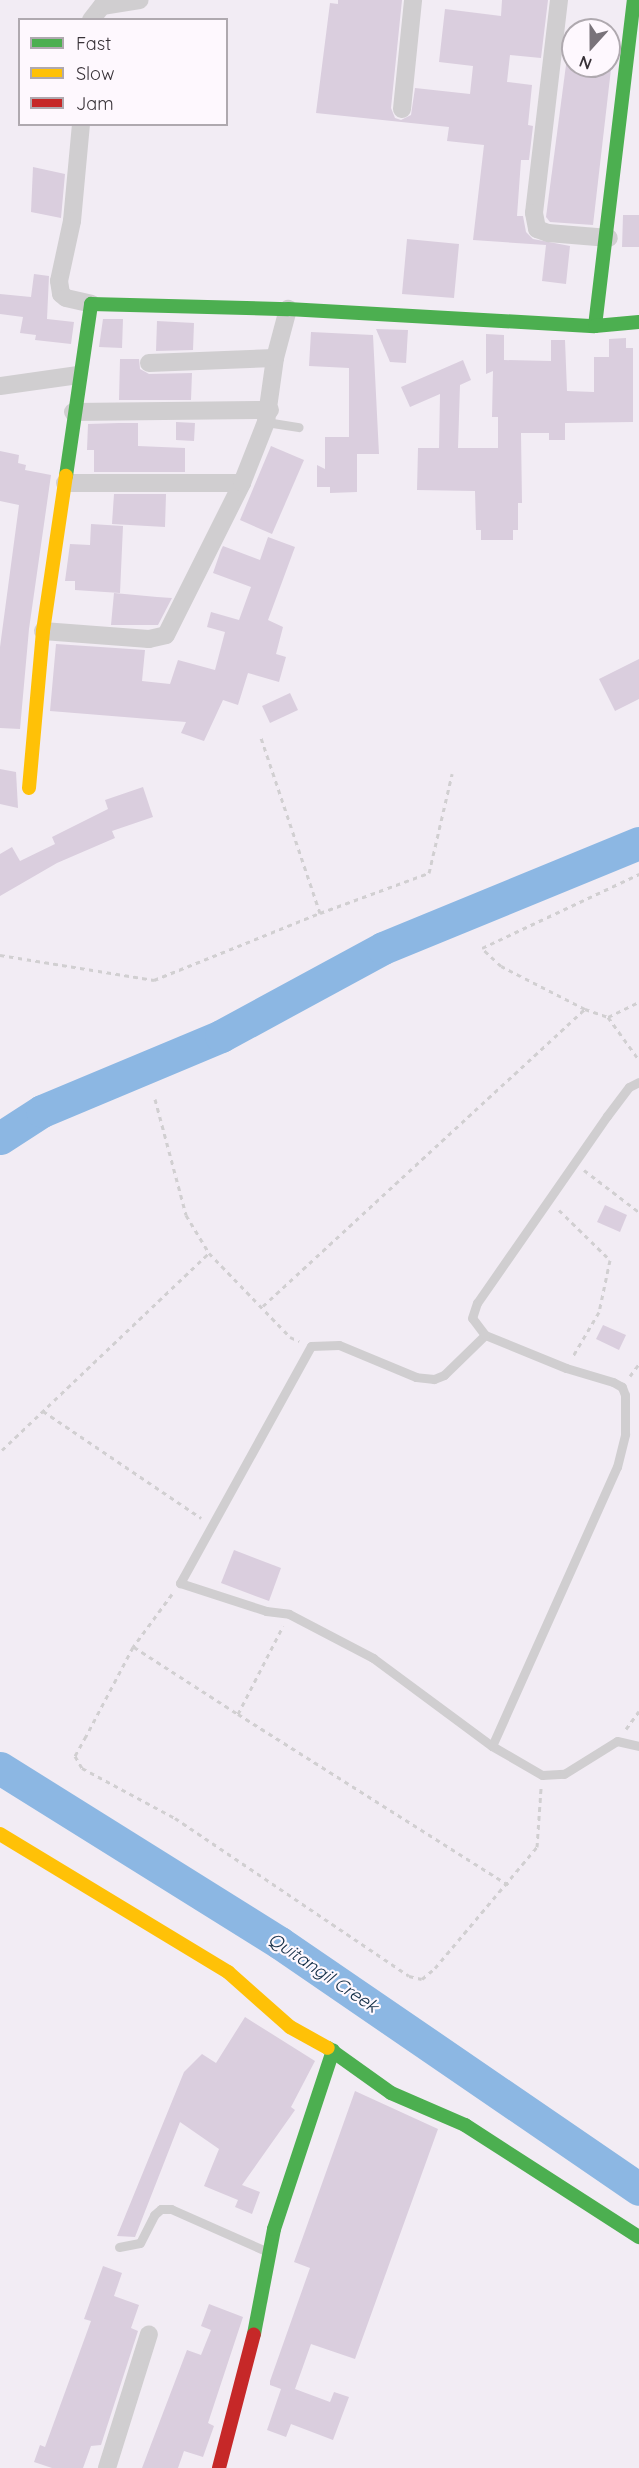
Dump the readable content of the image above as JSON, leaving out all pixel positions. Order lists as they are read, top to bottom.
{
  "water": ["Quitangil Creek"],
  "legend": ["Fast", "Slow", "Jam"],
  "north": "bottom"
}
